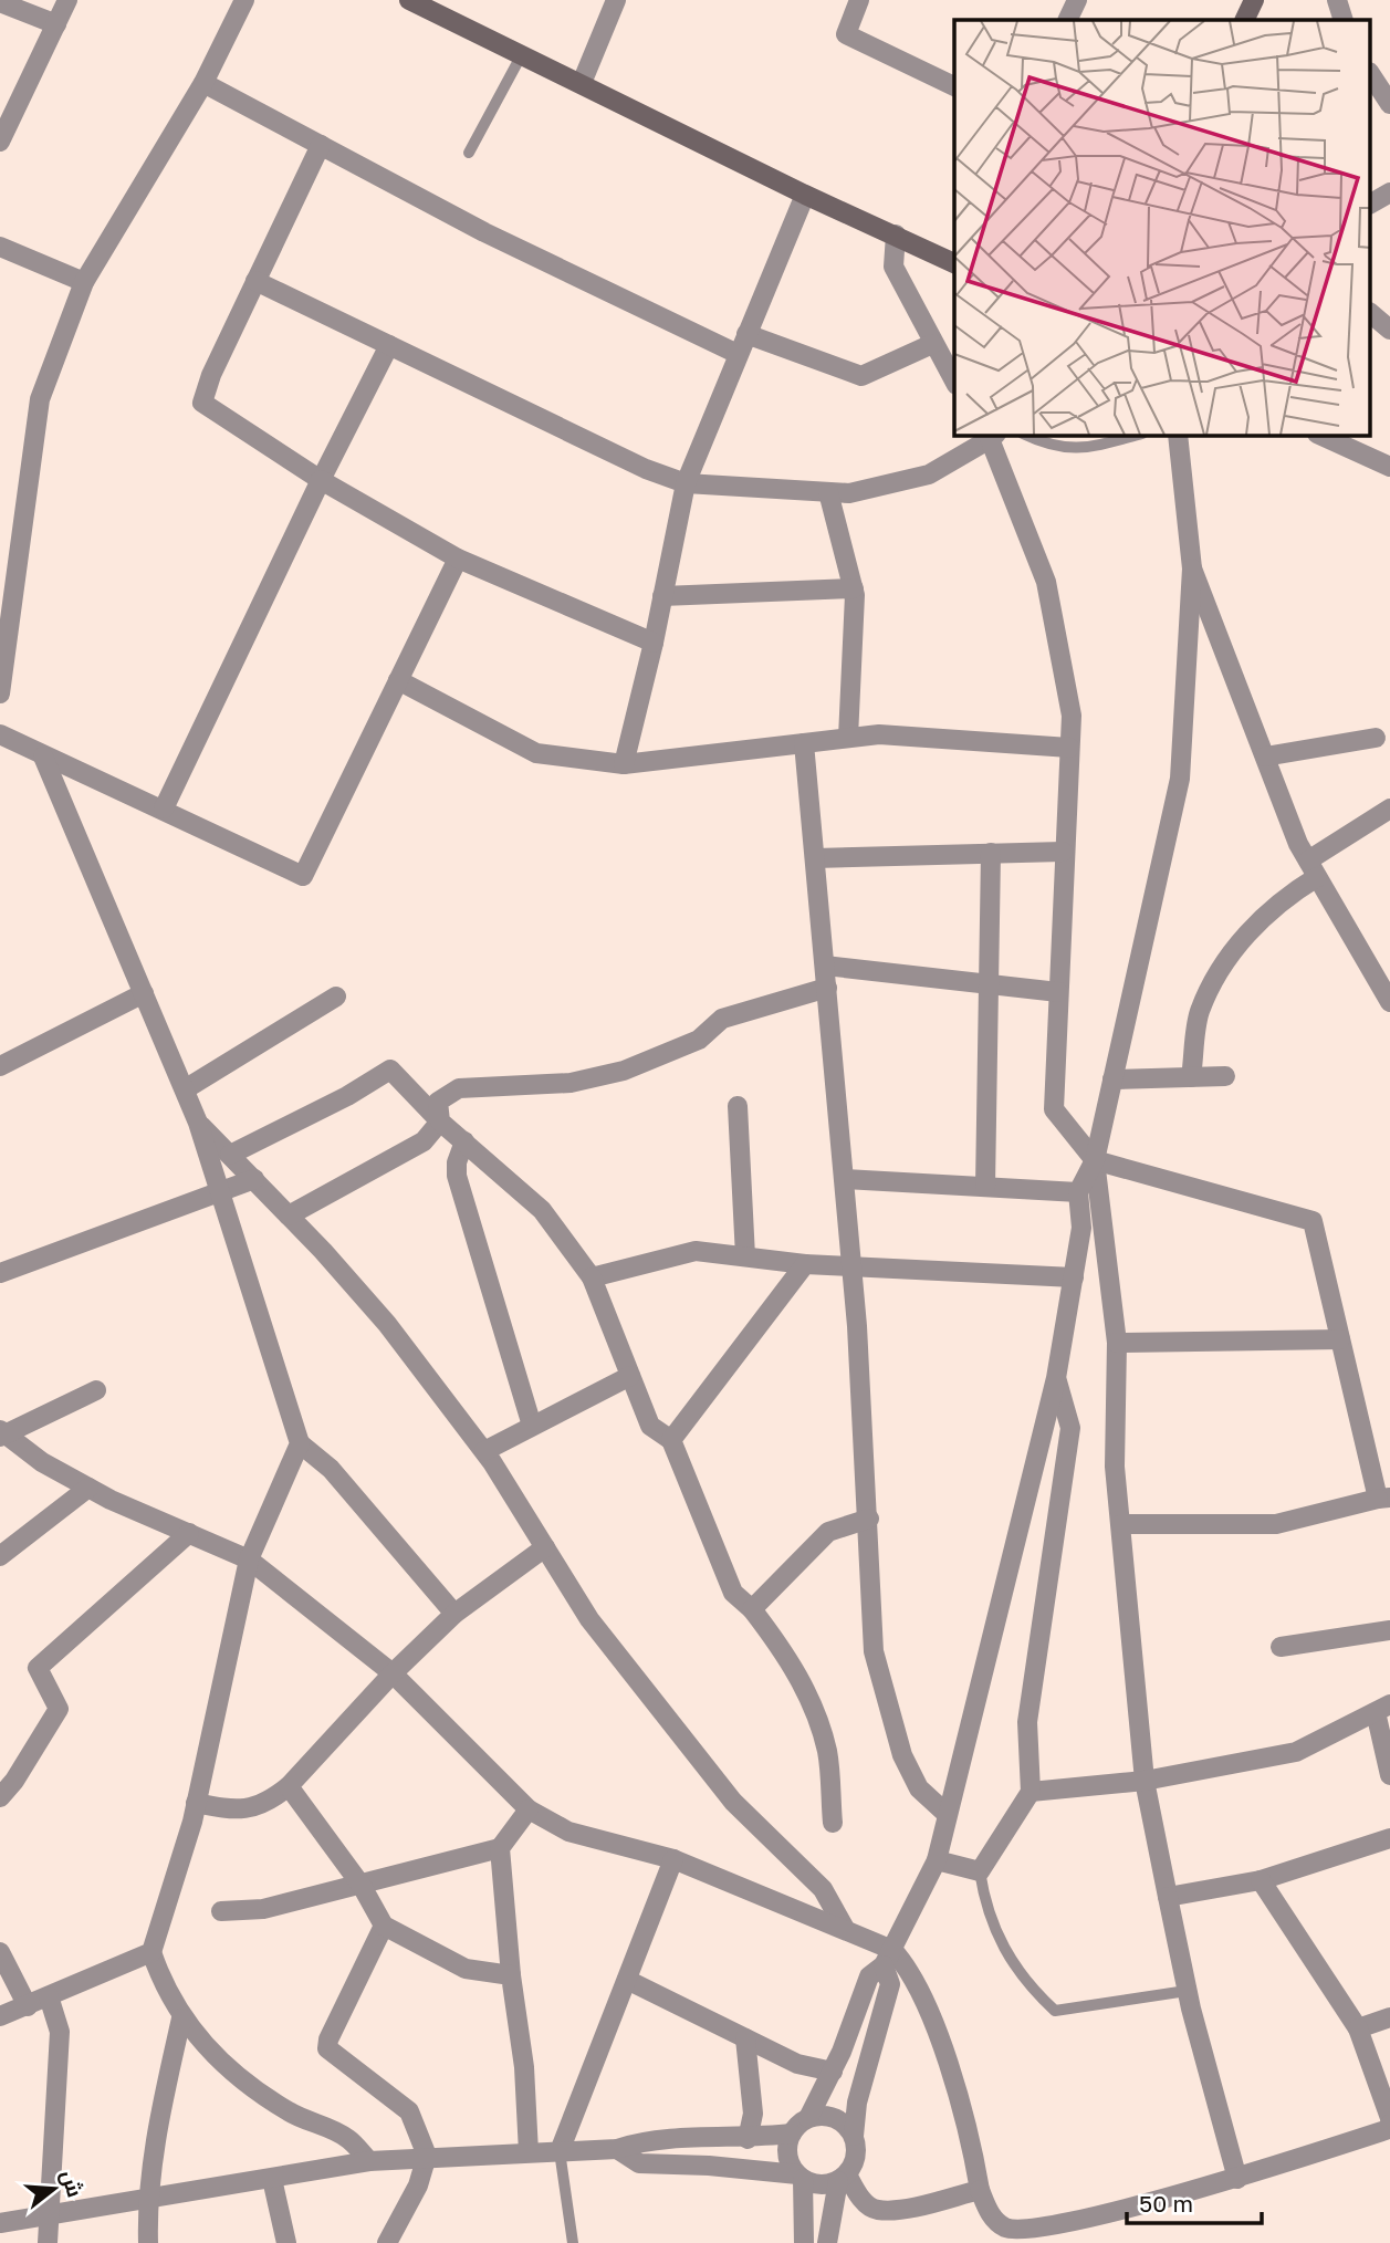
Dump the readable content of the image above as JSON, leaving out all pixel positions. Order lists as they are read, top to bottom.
{
  "scale_bar": "50 m",
  "north": "right"
}
